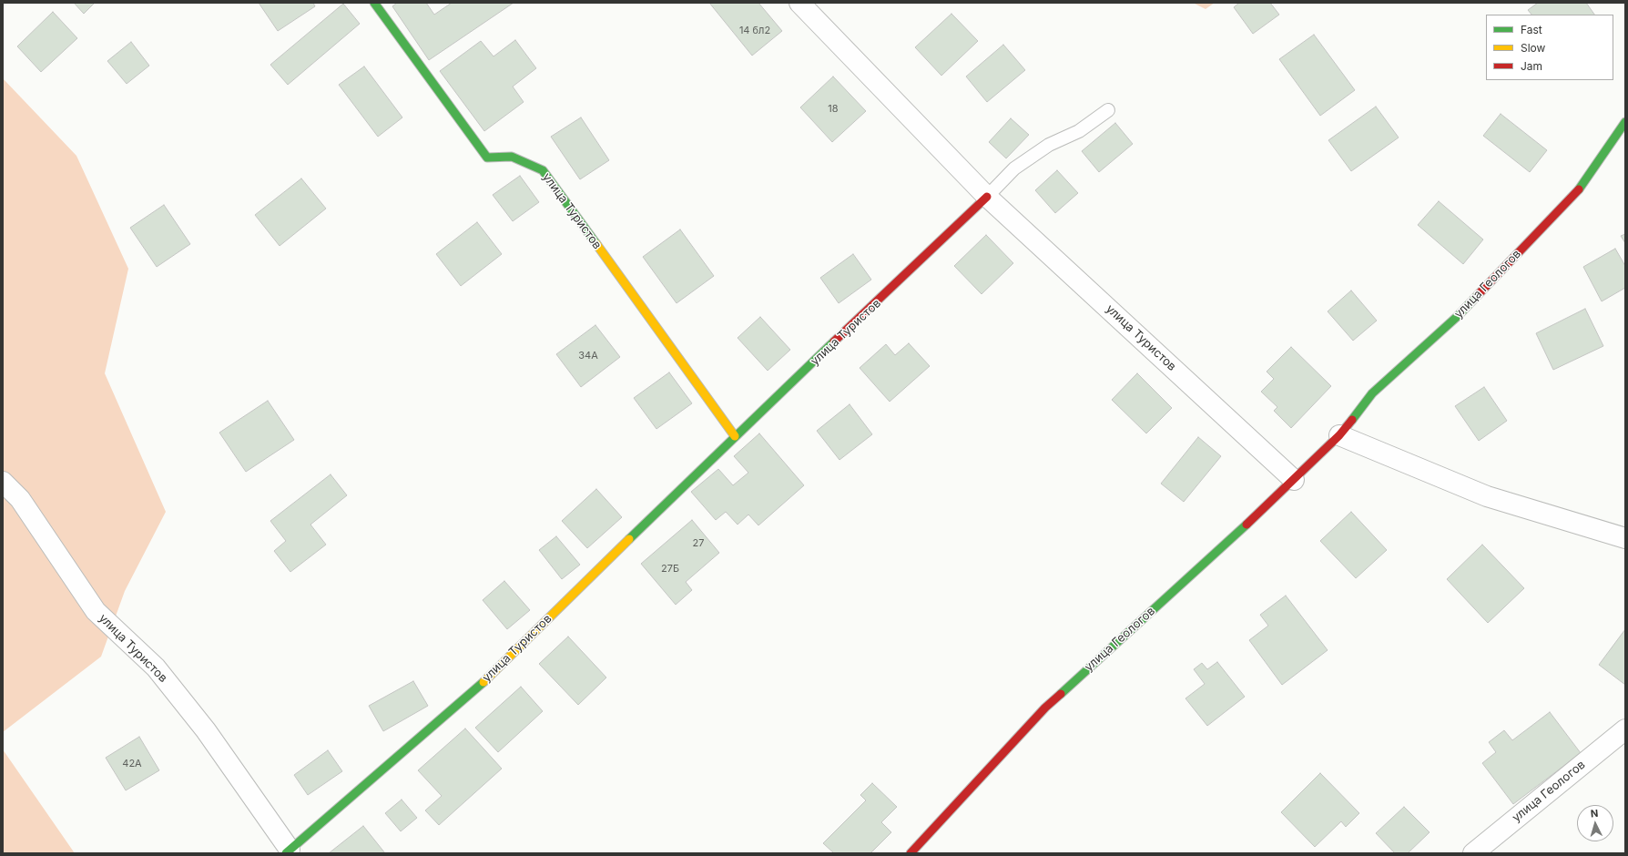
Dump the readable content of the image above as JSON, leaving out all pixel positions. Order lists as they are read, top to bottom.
{
  "streets": {
    "street": ["улица Туристов", "улица Геологов"]
  },
  "crossings": [
    ["улица Туристов", "улица Геологов"]
  ],
  "house_numbers": [
    "14 бл2",
    "18",
    "34А",
    "27",
    "27Б",
    "42А"
  ],
  "legend": ["Fast", "Slow", "Jam"],
  "north": "top"
}
